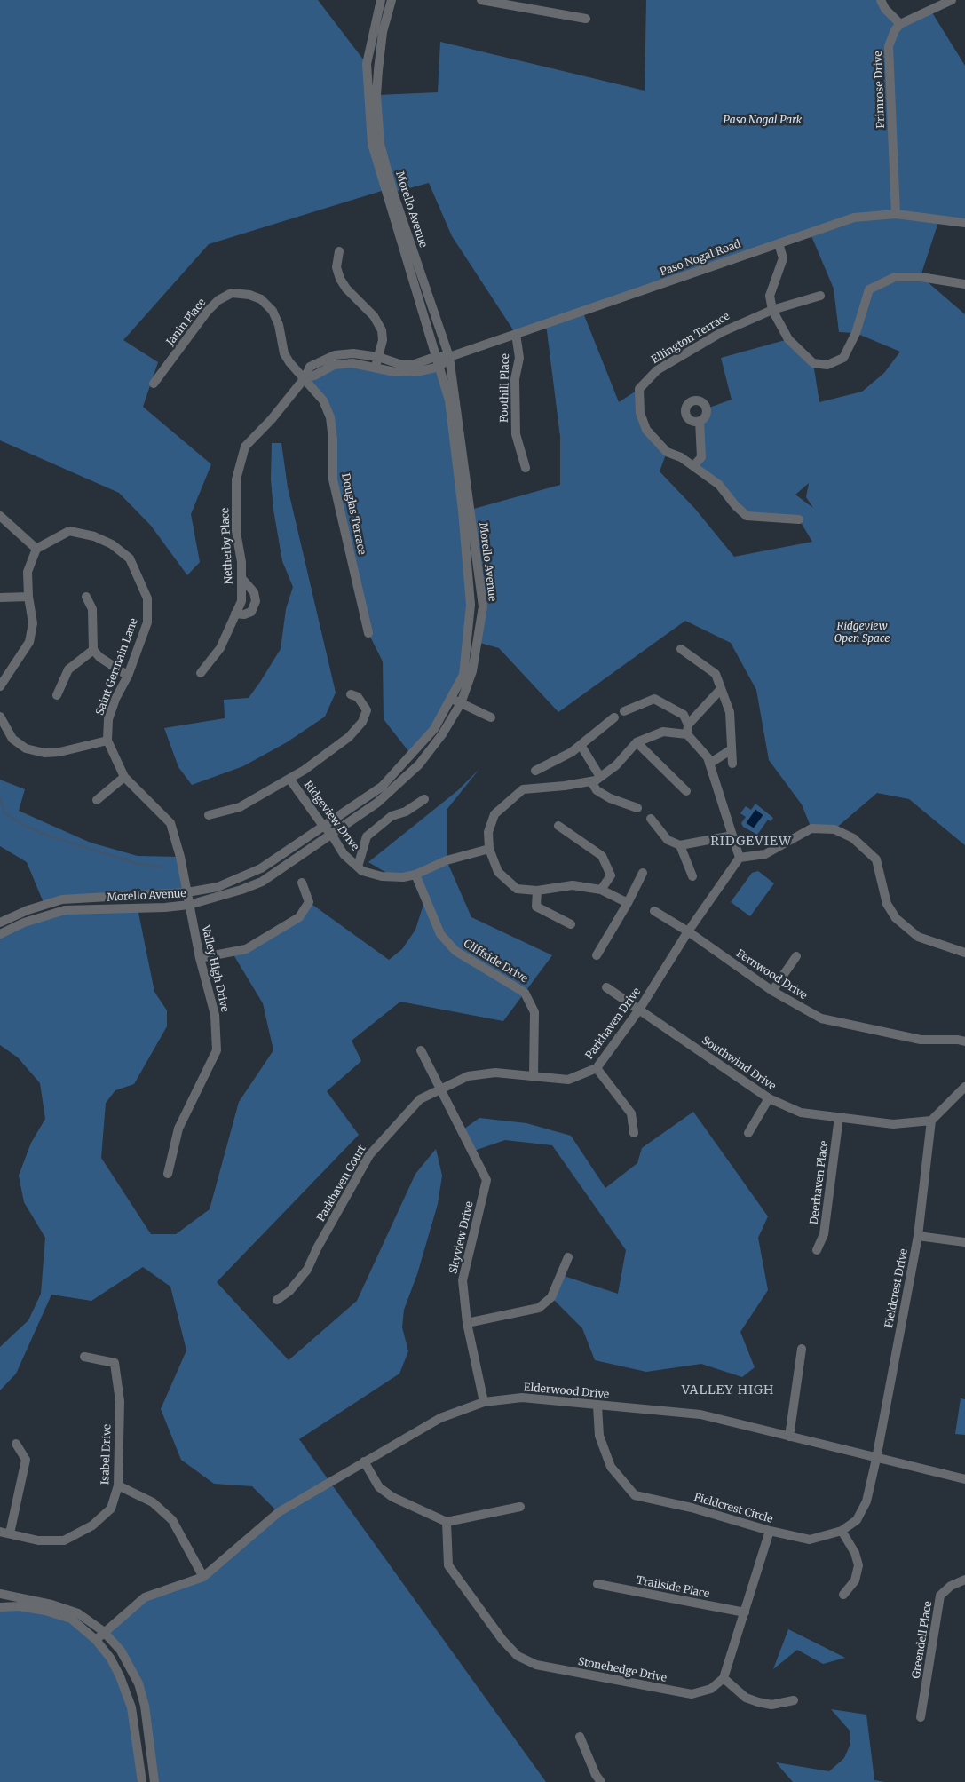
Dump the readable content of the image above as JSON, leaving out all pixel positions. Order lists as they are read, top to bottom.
{
  "streets": {
    "street": [
      "Primrose Drive",
      "Morello Avenue",
      "Paso Nogal Road",
      "Janin Place",
      "Ellington Terrace",
      "Foothill Place",
      "Douglas Terrace",
      "Netherby Place",
      "Saint Germain Lane",
      "Ridgeview Drive",
      "Cliffside Drive",
      "Valley High Drive",
      "Fernwood Drive",
      "Parkhaven Drive",
      "Southwind Drive",
      "Deerhaven Place",
      "Parkhaven Court",
      "Skyview Drive",
      "Fieldcrest Drive",
      "Elderwood Drive",
      "Isabel Drive",
      "Fieldcrest Circle",
      "Trailside Place",
      "Greendell Place",
      "Stonehedge Drive"
    ]
  },
  "crossings": [
    ["Primrose Drive", "Paso Nogal Road"],
    ["Morello Avenue", "Paso Nogal Road"],
    ["Morello Avenue", "Saint Germain Lane"],
    ["Morello Avenue", "Ridgeview Drive"],
    ["Morello Avenue", "Valley High Drive"],
    ["Paso Nogal Road", "Foothill Place"],
    ["Janin Place", "Douglas Terrace"],
    ["Janin Place", "Netherby Place"],
    ["Douglas Terrace", "Netherby Place"],
    ["Saint Germain Lane", "Valley High Drive"],
    ["Ridgeview Drive", "Cliffside Drive"],
    ["Cliffside Drive", "Parkhaven Drive"],
    ["Fernwood Drive", "Parkhaven Drive"],
    ["Parkhaven Drive", "Southwind Drive"],
    ["Parkhaven Drive", "Parkhaven Court"],
    ["Parkhaven Drive", "Skyview Drive"],
    ["Southwind Drive", "Deerhaven Place"],
    ["Southwind Drive", "Fieldcrest Drive"],
    ["Parkhaven Court", "Skyview Drive"],
    ["Skyview Drive", "Elderwood Drive"],
    ["Fieldcrest Drive", "Elderwood Drive"],
    ["Fieldcrest Drive", "Fieldcrest Circle"],
    ["Elderwood Drive", "Fieldcrest Circle"]
  ],
  "districts": ["RIDGEVIEW", "VALLEY HIGH"],
  "parks": ["Paso Nogal Park", "Ridgeview Open Space"]
}
